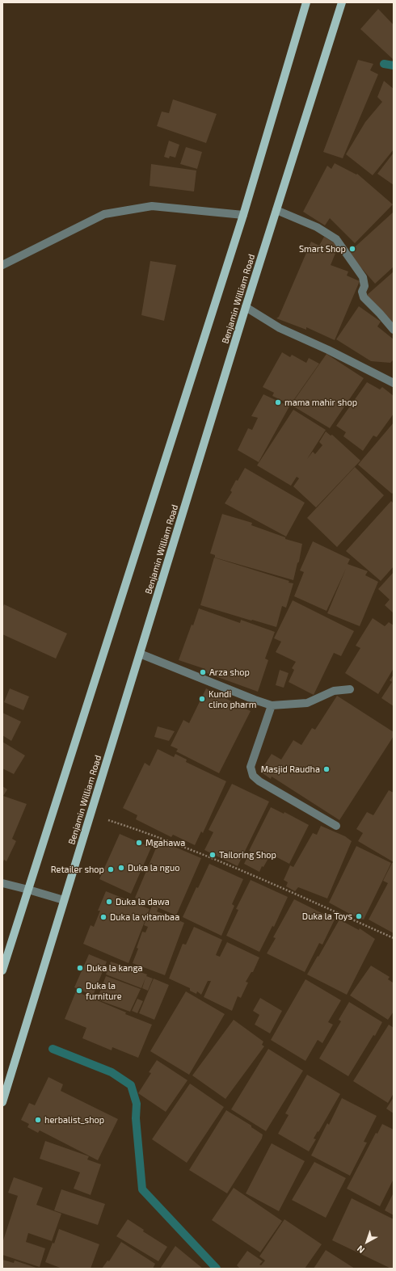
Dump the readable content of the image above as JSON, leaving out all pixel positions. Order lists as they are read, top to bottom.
{
  "streets": {
    "main road": ["Benjamin William Road"]
  },
  "places": [
    "Smart Shop",
    "mama mahir shop",
    "Arza shop",
    "Kundi clino pharm",
    "Masjid Raudha",
    "Mgahawa",
    "Tailoring Shop",
    "Duka la nguo",
    "Retailer shop",
    "Duka la dawa",
    "Duka la Toys",
    "Duka la vitambaa",
    "Duka la kanga",
    "Duka la furniture",
    "herbalist_shop"
  ],
  "north": "bottom left"
}
